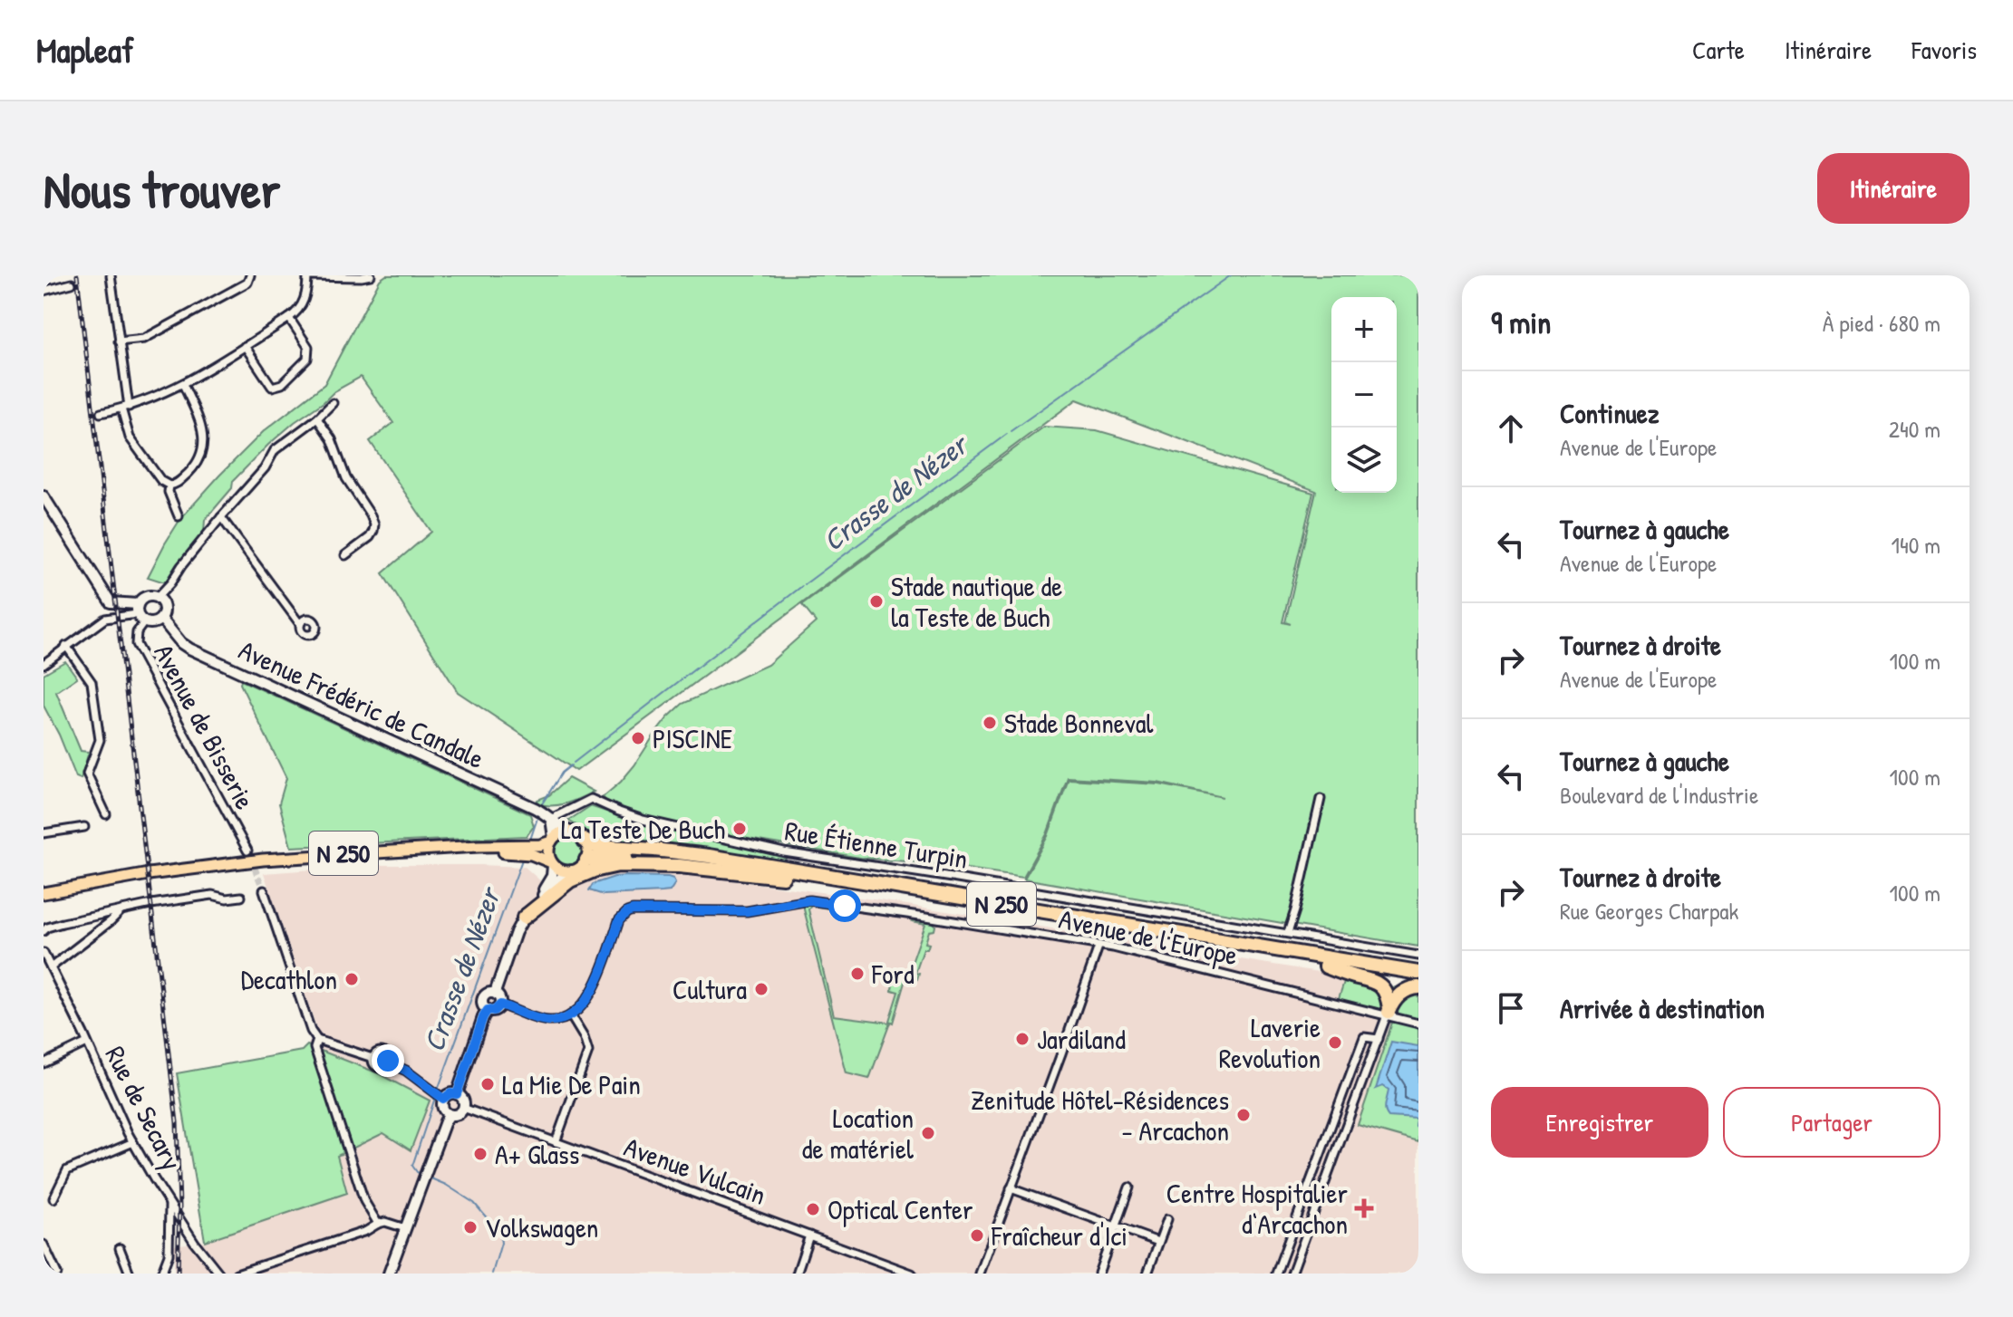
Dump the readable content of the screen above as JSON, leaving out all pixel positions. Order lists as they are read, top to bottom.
{
  "streets": {
    "highway": ["N 250"],
    "street": [
      "Avenue Frédéric de Candale",
      "Avenue de Bisserie",
      "Rue Étienne Turpin",
      "Avenue de l'Europe",
      "Rue de Secary",
      "Avenue Vulcain"
    ]
  },
  "crossings": [
    ["Avenue Frédéric de Candale", "Avenue de Bisserie"],
    ["Avenue Frédéric de Candale", "Rue Étienne Turpin"],
    ["Avenue Frédéric de Candale", "N 250"]
  ],
  "water": ["Crasse de Nézer"],
  "places": {
    "other": [
      "Stade nautique de la Teste de Buch",
      "Stade Bonneval",
      "PISCINE",
      "La Teste De Buch",
      "Ford",
      "Decathlon",
      "Cultura",
      "Jardiland",
      "Laverie Revolution",
      "La Mie De Pain",
      "Zenitude Hôtel-Résidences - Arcachon",
      "Location de matériel",
      "A+ Glass",
      "Optical Center",
      "Volkswagen",
      "Fraîcheur d'Ici"
    ],
    "health": ["Centre Hospitalier d‘Arcachon"]
  },
  "page": {
    "header": "Mapleaf",
    "nav": ["Carte", "Itinéraire", "Favoris"],
    "buttons": [
      "Itinéraire",
      ["Enregistrer", "Partager"]
    ],
    "title": "Nous trouver",
    "heading": ["9 min", "À pied · 680 m"],
    "map_buttons": ["+", "−"],
    "list": [
      ["Continuez", "Avenue de l'Europe", "240 m"],
      ["Tournez à gauche", "Avenue de l'Europe", "140 m"],
      ["Tournez à droite", "Avenue de l'Europe", "100 m"],
      ["Tournez à gauche", "Boulevard de l'Industrie", "100 m"],
      ["Tournez à droite", "Rue Georges Charpak", "100 m"],
      "Arrivée à destination"
    ]
  }
}
